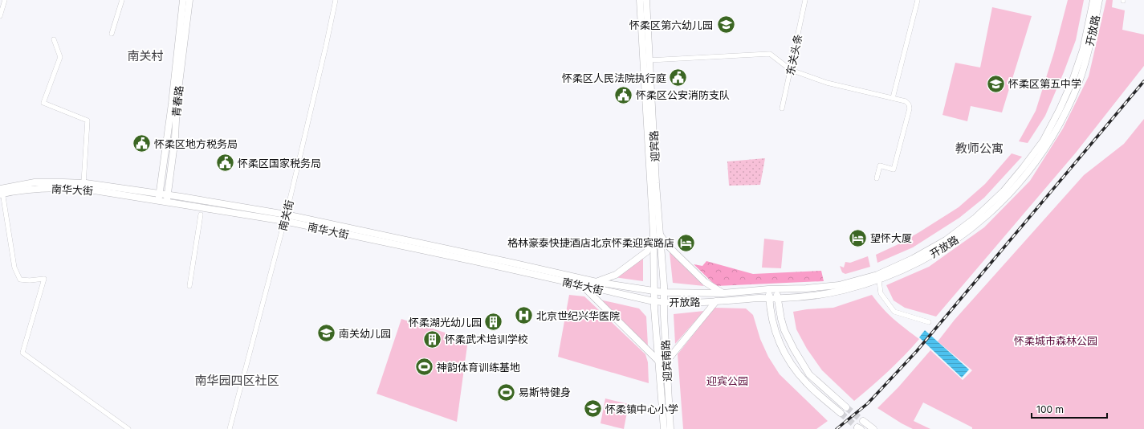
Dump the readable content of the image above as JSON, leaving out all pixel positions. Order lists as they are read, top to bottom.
{
  "streets": {
    "main road": [
      "开放路",
      "青春路",
      "迎宾路",
      "南华大街",
      "迎宾南路"
    ],
    "street": ["东关头条", "南关街"]
  },
  "crossings": [
    ["开放路", "迎宾路"],
    ["开放路", "南华大街"],
    ["开放路", "迎宾南路"],
    ["青春路", "南华大街"],
    ["迎宾路", "南华大街"],
    ["迎宾路", "迎宾南路"],
    ["南华大街", "南关街"],
    ["南华大街", "迎宾南路"]
  ],
  "districts": ["南关村", "教师公寓", "南华园四区社区"],
  "parks": ["怀柔城市森林公园", "迎宾公园"],
  "places": {
    "school or university": [
      "怀柔区第六幼儿园",
      "怀柔区第五中学",
      "南关幼儿园",
      "怀柔镇中心小学"
    ],
    "public building": [
      "怀柔区人民法院执行庭",
      "怀柔区公安消防支队",
      "怀柔区地方税务局",
      "怀柔区国家税务局"
    ],
    "hotel": ["望怀大厦", "格林豪泰快捷酒店北京怀柔迎宾路店"],
    "hospital": ["北京世纪兴华医院"],
    "building": ["怀柔湖光幼儿园", "怀柔武术培训学校"],
    "sports": ["神韵体育训练基地", "易斯特健身"]
  },
  "scale_bar": "100 m"
}
